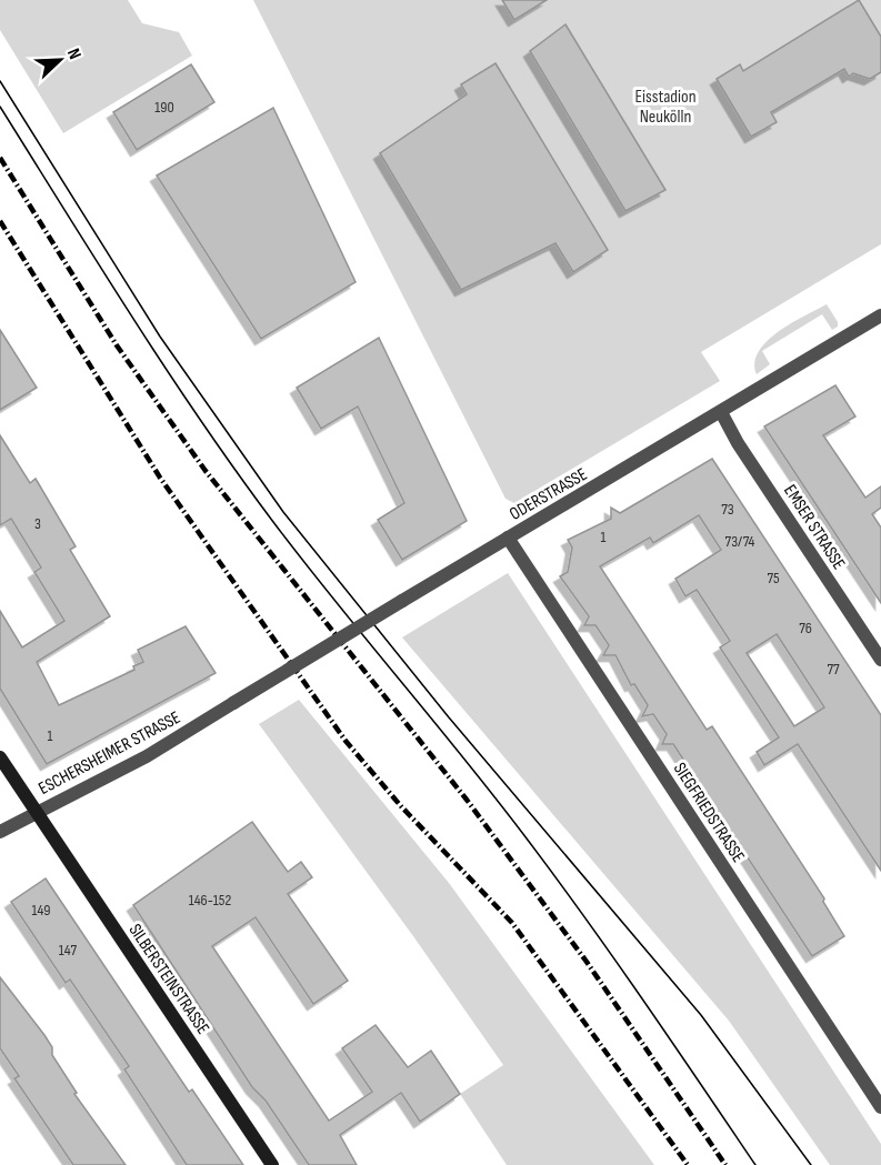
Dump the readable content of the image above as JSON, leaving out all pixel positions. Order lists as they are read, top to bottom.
{
  "streets": {
    "street": [
      "ODERSTRASSE",
      "EMSER STRASSE",
      "ESCHERSHEIMER STRASSE",
      "SIEGFRIEDSTRASSE",
      "SILBERSTEINSTRASSE"
    ]
  },
  "crossings": [
    ["ODERSTRASSE", "EMSER STRASSE"],
    ["ODERSTRASSE", "ESCHERSHEIMER STRASSE"],
    ["ODERSTRASSE", "SIEGFRIEDSTRASSE"],
    ["ESCHERSHEIMER STRASSE", "SILBERSTEINSTRASSE"]
  ],
  "parks": ["Eisstadion Neukölln"],
  "house_numbers": [
    "190",
    "73",
    "3",
    "1",
    "73/74",
    "75",
    "76",
    "77",
    "1",
    "146-152",
    "149",
    "147"
  ],
  "north": "top right"
}
